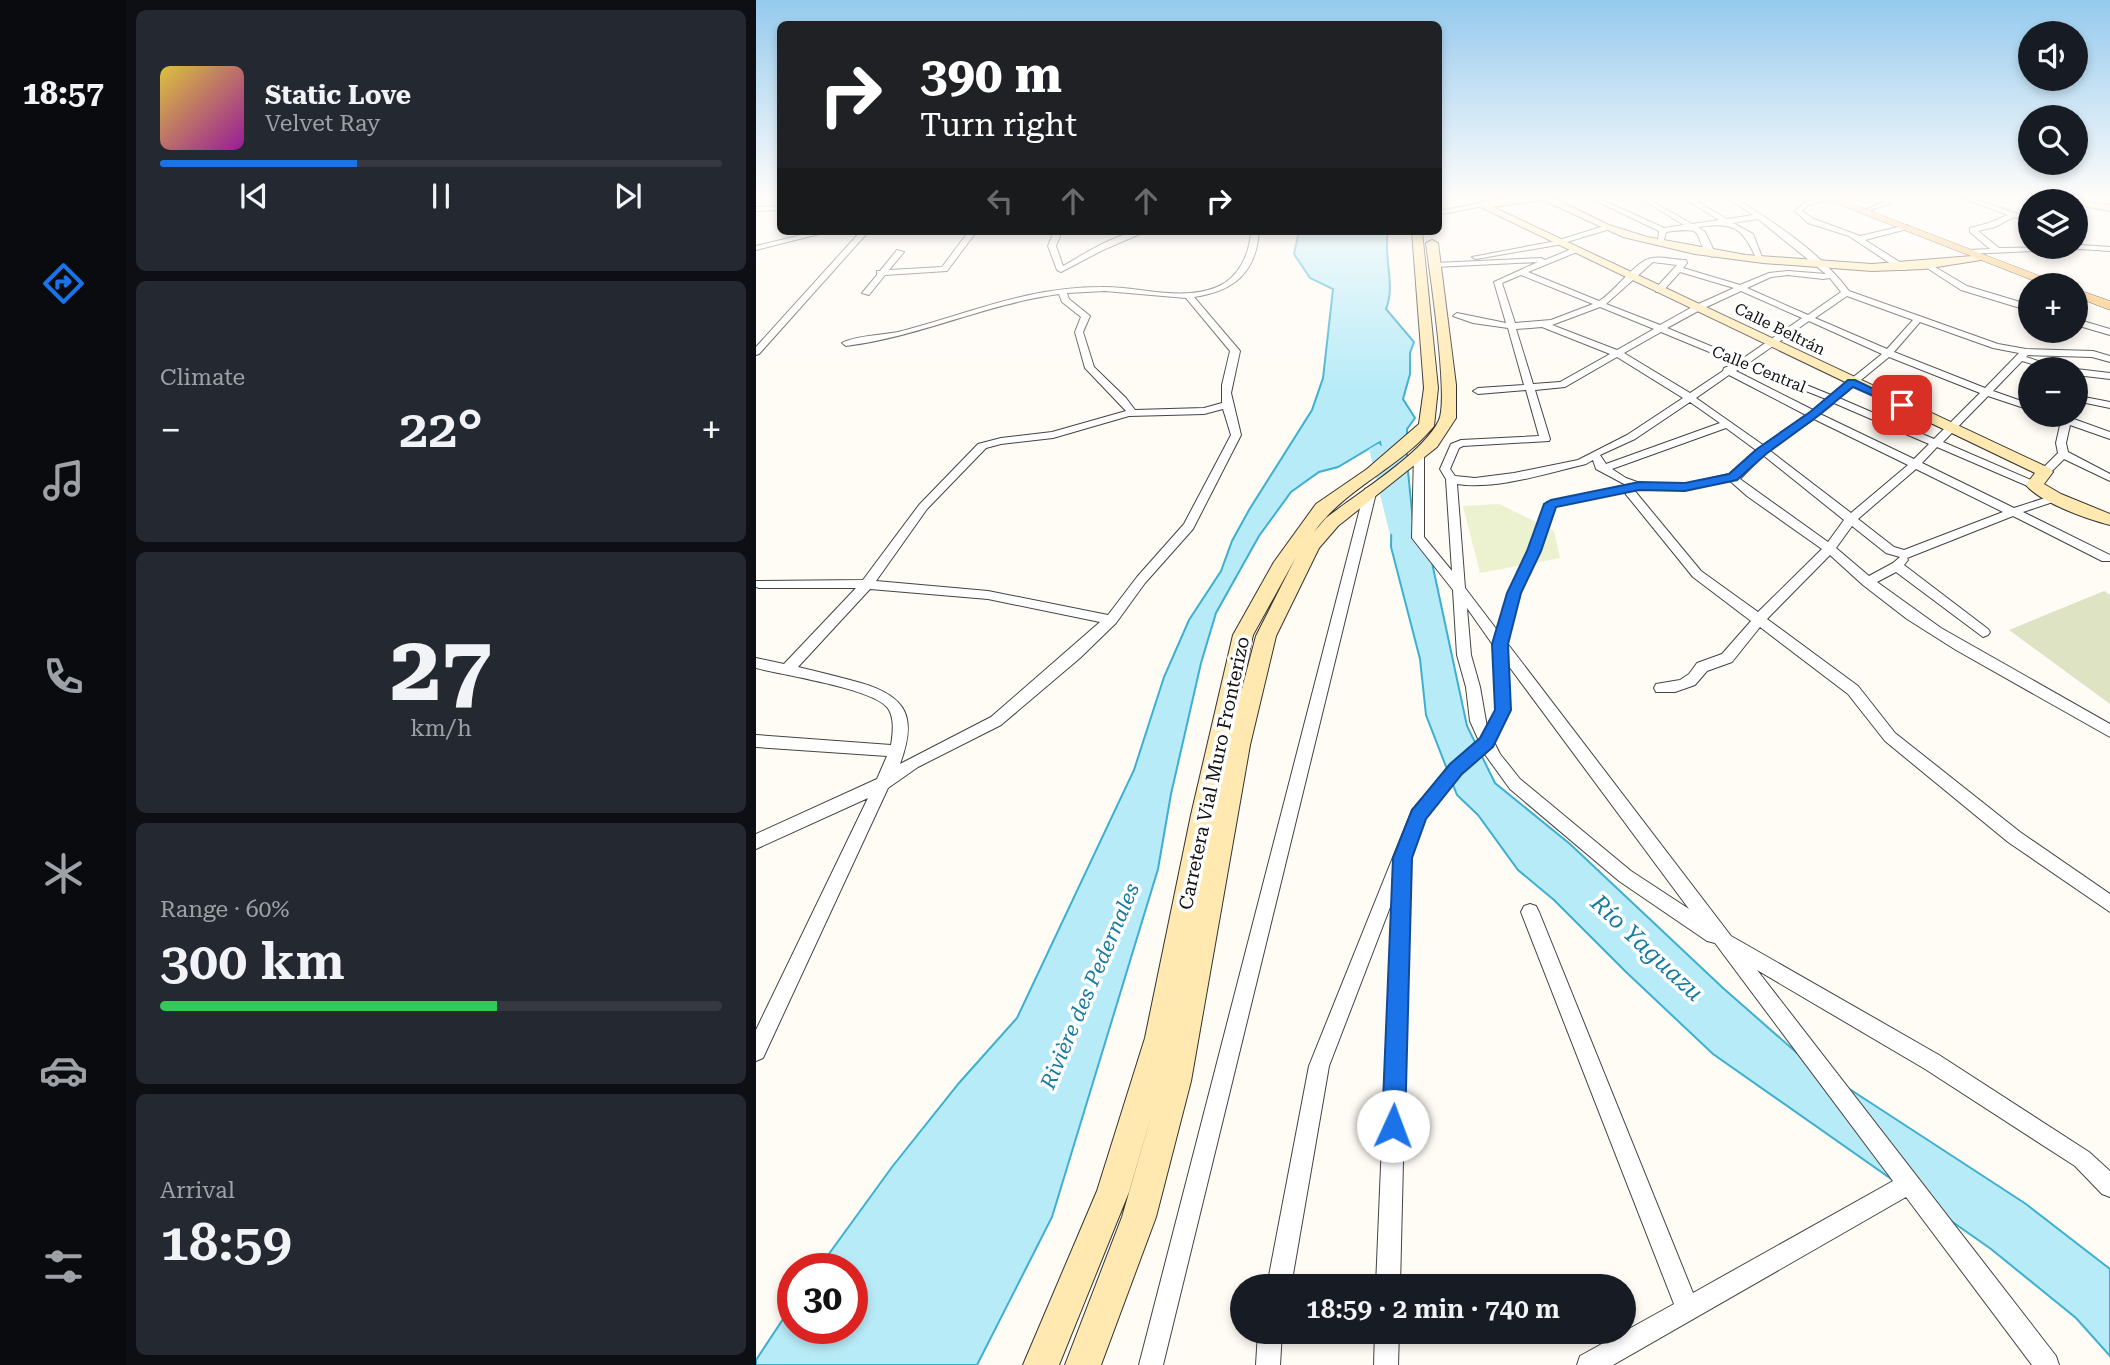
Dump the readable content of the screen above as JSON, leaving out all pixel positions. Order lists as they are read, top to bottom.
{
  "streets": {
    "street": ["Calle Beltrán", "Calle Central", "Carretera Vial Muro Fronterizo"]
  },
  "crossings": [
    ["Calle Beltrán", "Calle Central"]
  ],
  "water": ["Río Yaguazu", "Rivière des Pedernales"],
  "page": {
    "tabs": "18:57",
    "map_buttons": ["+", "−"],
    "turn": ["390 m", "Turn right"],
    "song": ["Static Love", "Velvet Ray"],
    "tile": [
      "Climate",
      ["27", "km/h"],
      ["Range · 60%", "300 km"],
      ["Arrival", "18:59"]
    ],
    "heat": ["−", "22°", "+"],
    "limit": "30",
    "trip": "18:59 · 2 min · 740 m"
  }
}
